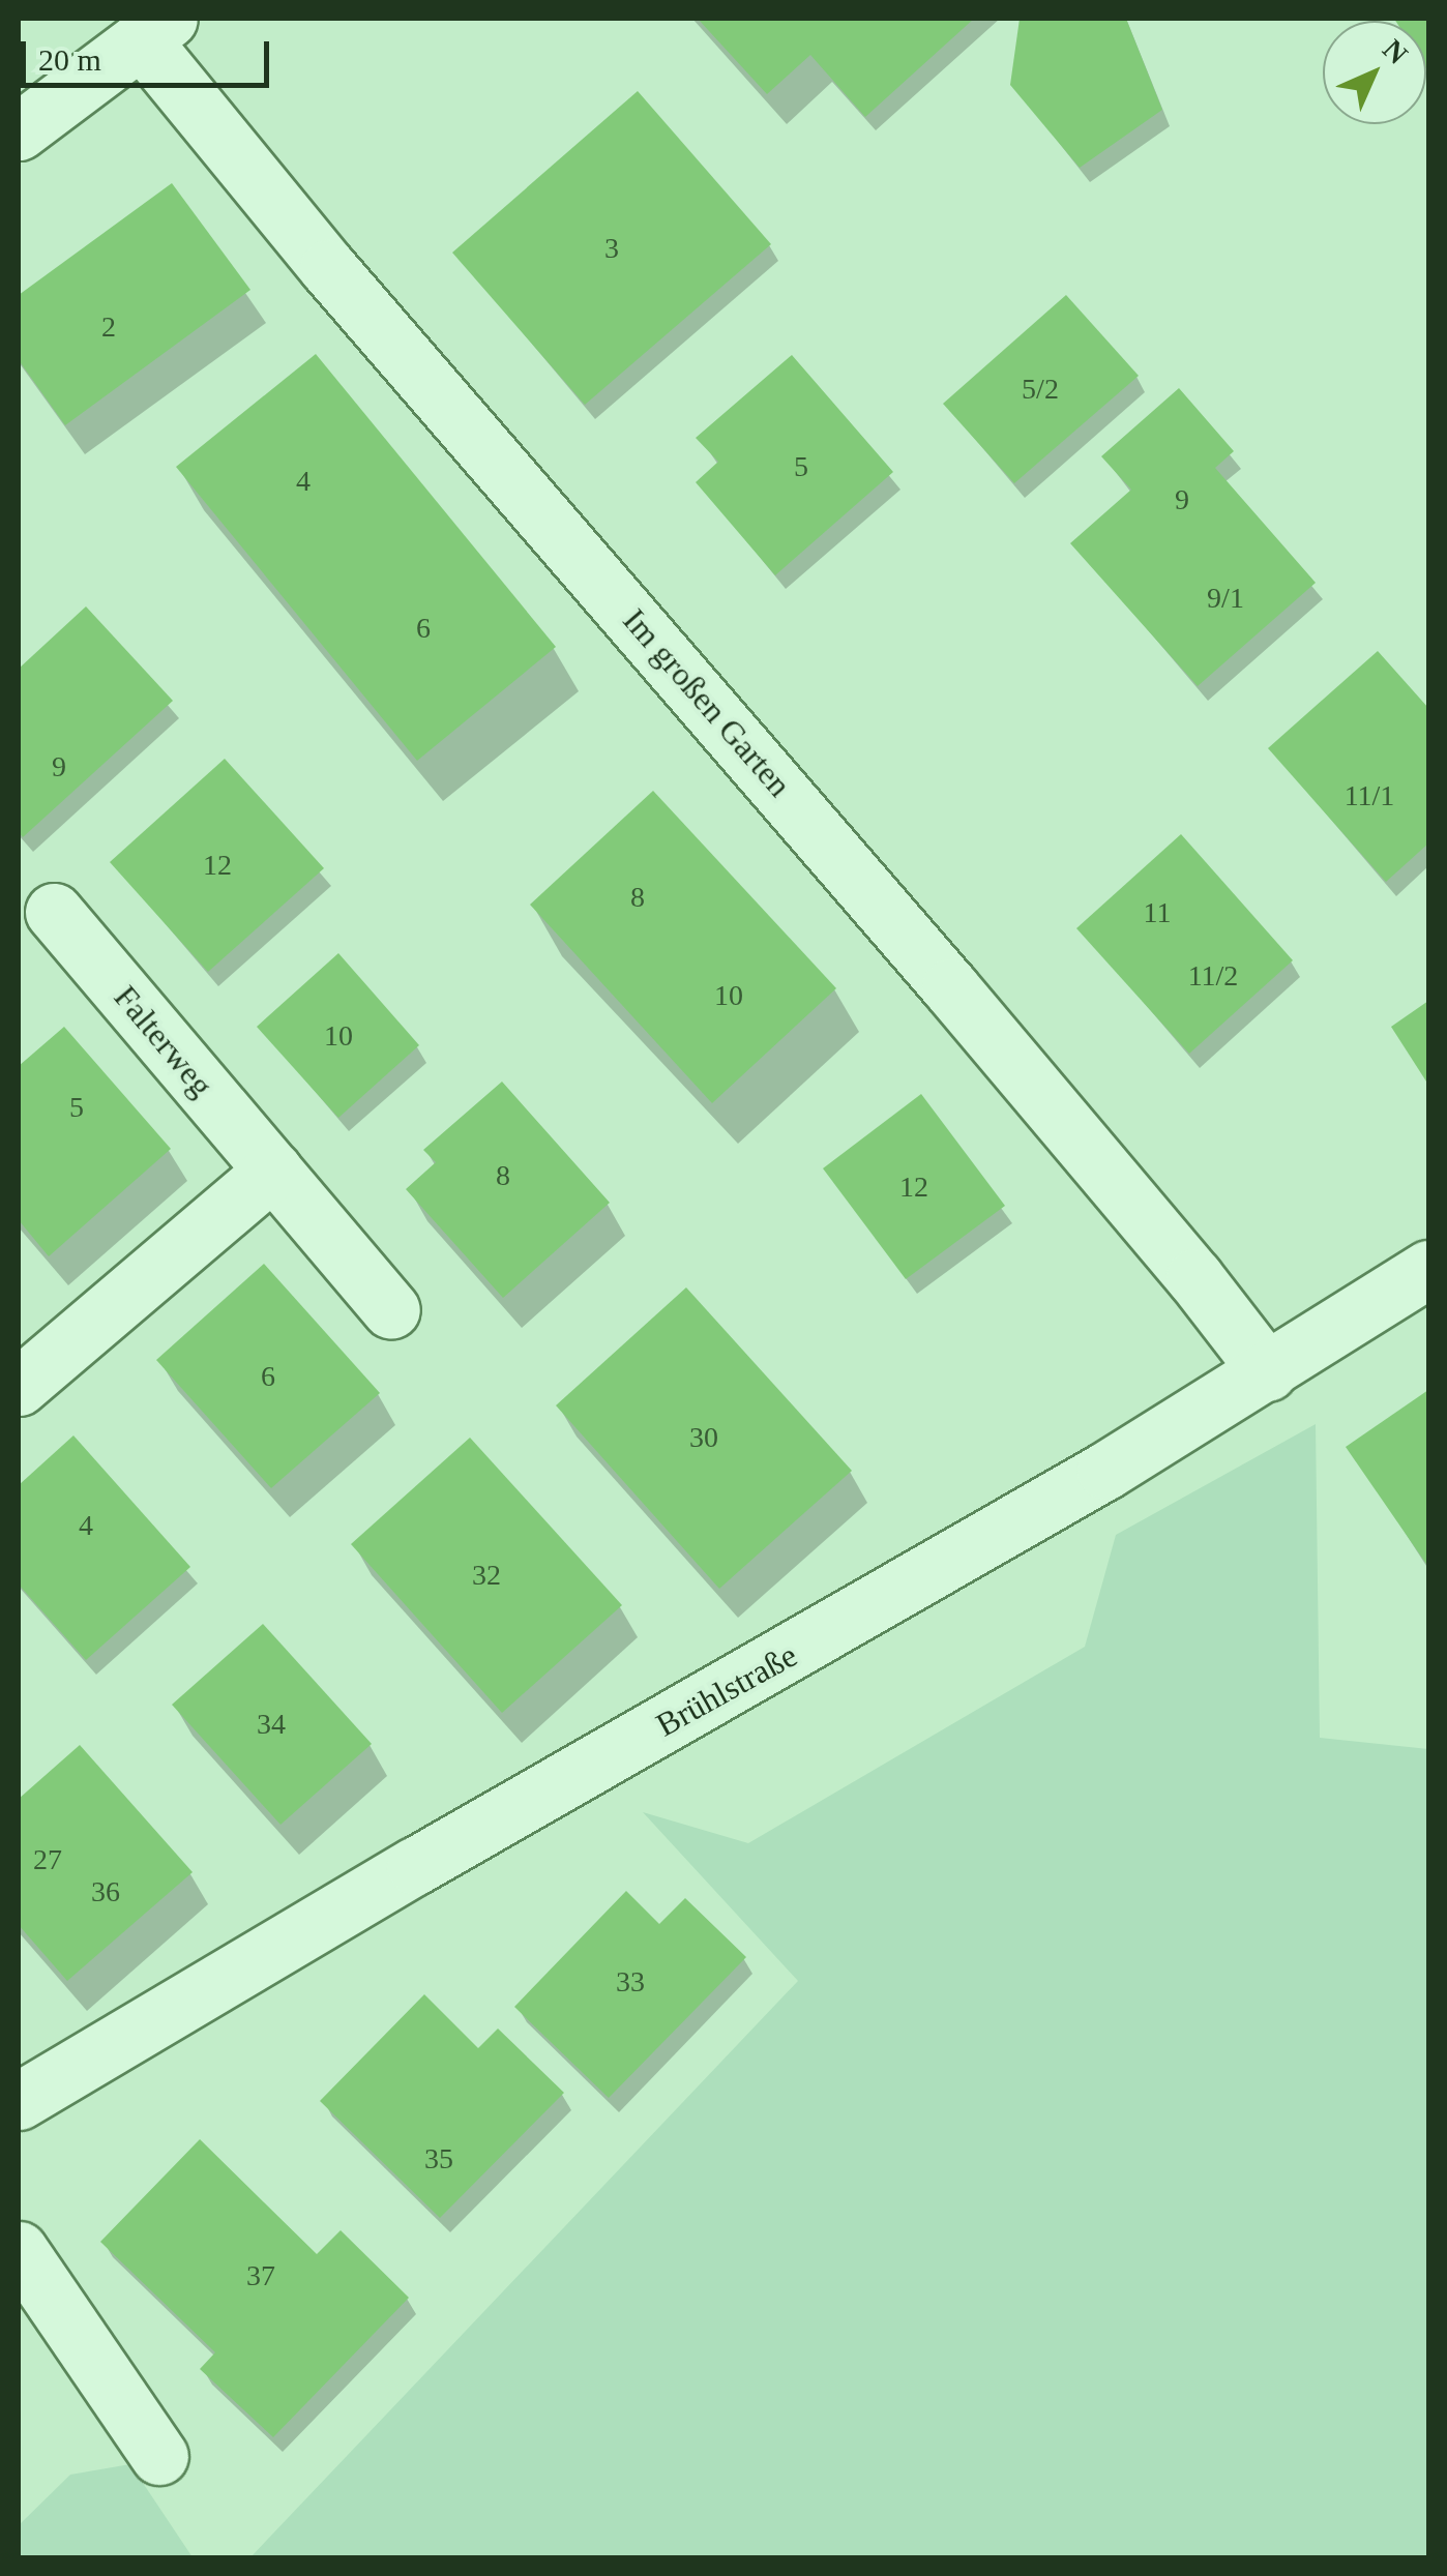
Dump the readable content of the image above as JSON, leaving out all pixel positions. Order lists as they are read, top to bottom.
{
  "streets": {
    "street": ["Im großen Garten", "Falterweg", "Brühlstraße"]
  },
  "crossings": [
    ["Im großen Garten", "Brühlstraße"]
  ],
  "house_numbers": [
    "3",
    "2",
    "5/2",
    "5",
    "4",
    "9",
    "9/1",
    "6",
    "9",
    "11/1",
    "12",
    "8",
    "11",
    "11/2",
    "10",
    "10",
    "5",
    "8",
    "12",
    "6",
    "30",
    "4",
    "32",
    "34",
    "27",
    "36",
    "33",
    "35",
    "37"
  ],
  "scale_bar": "20 m",
  "north": "top right"
}
